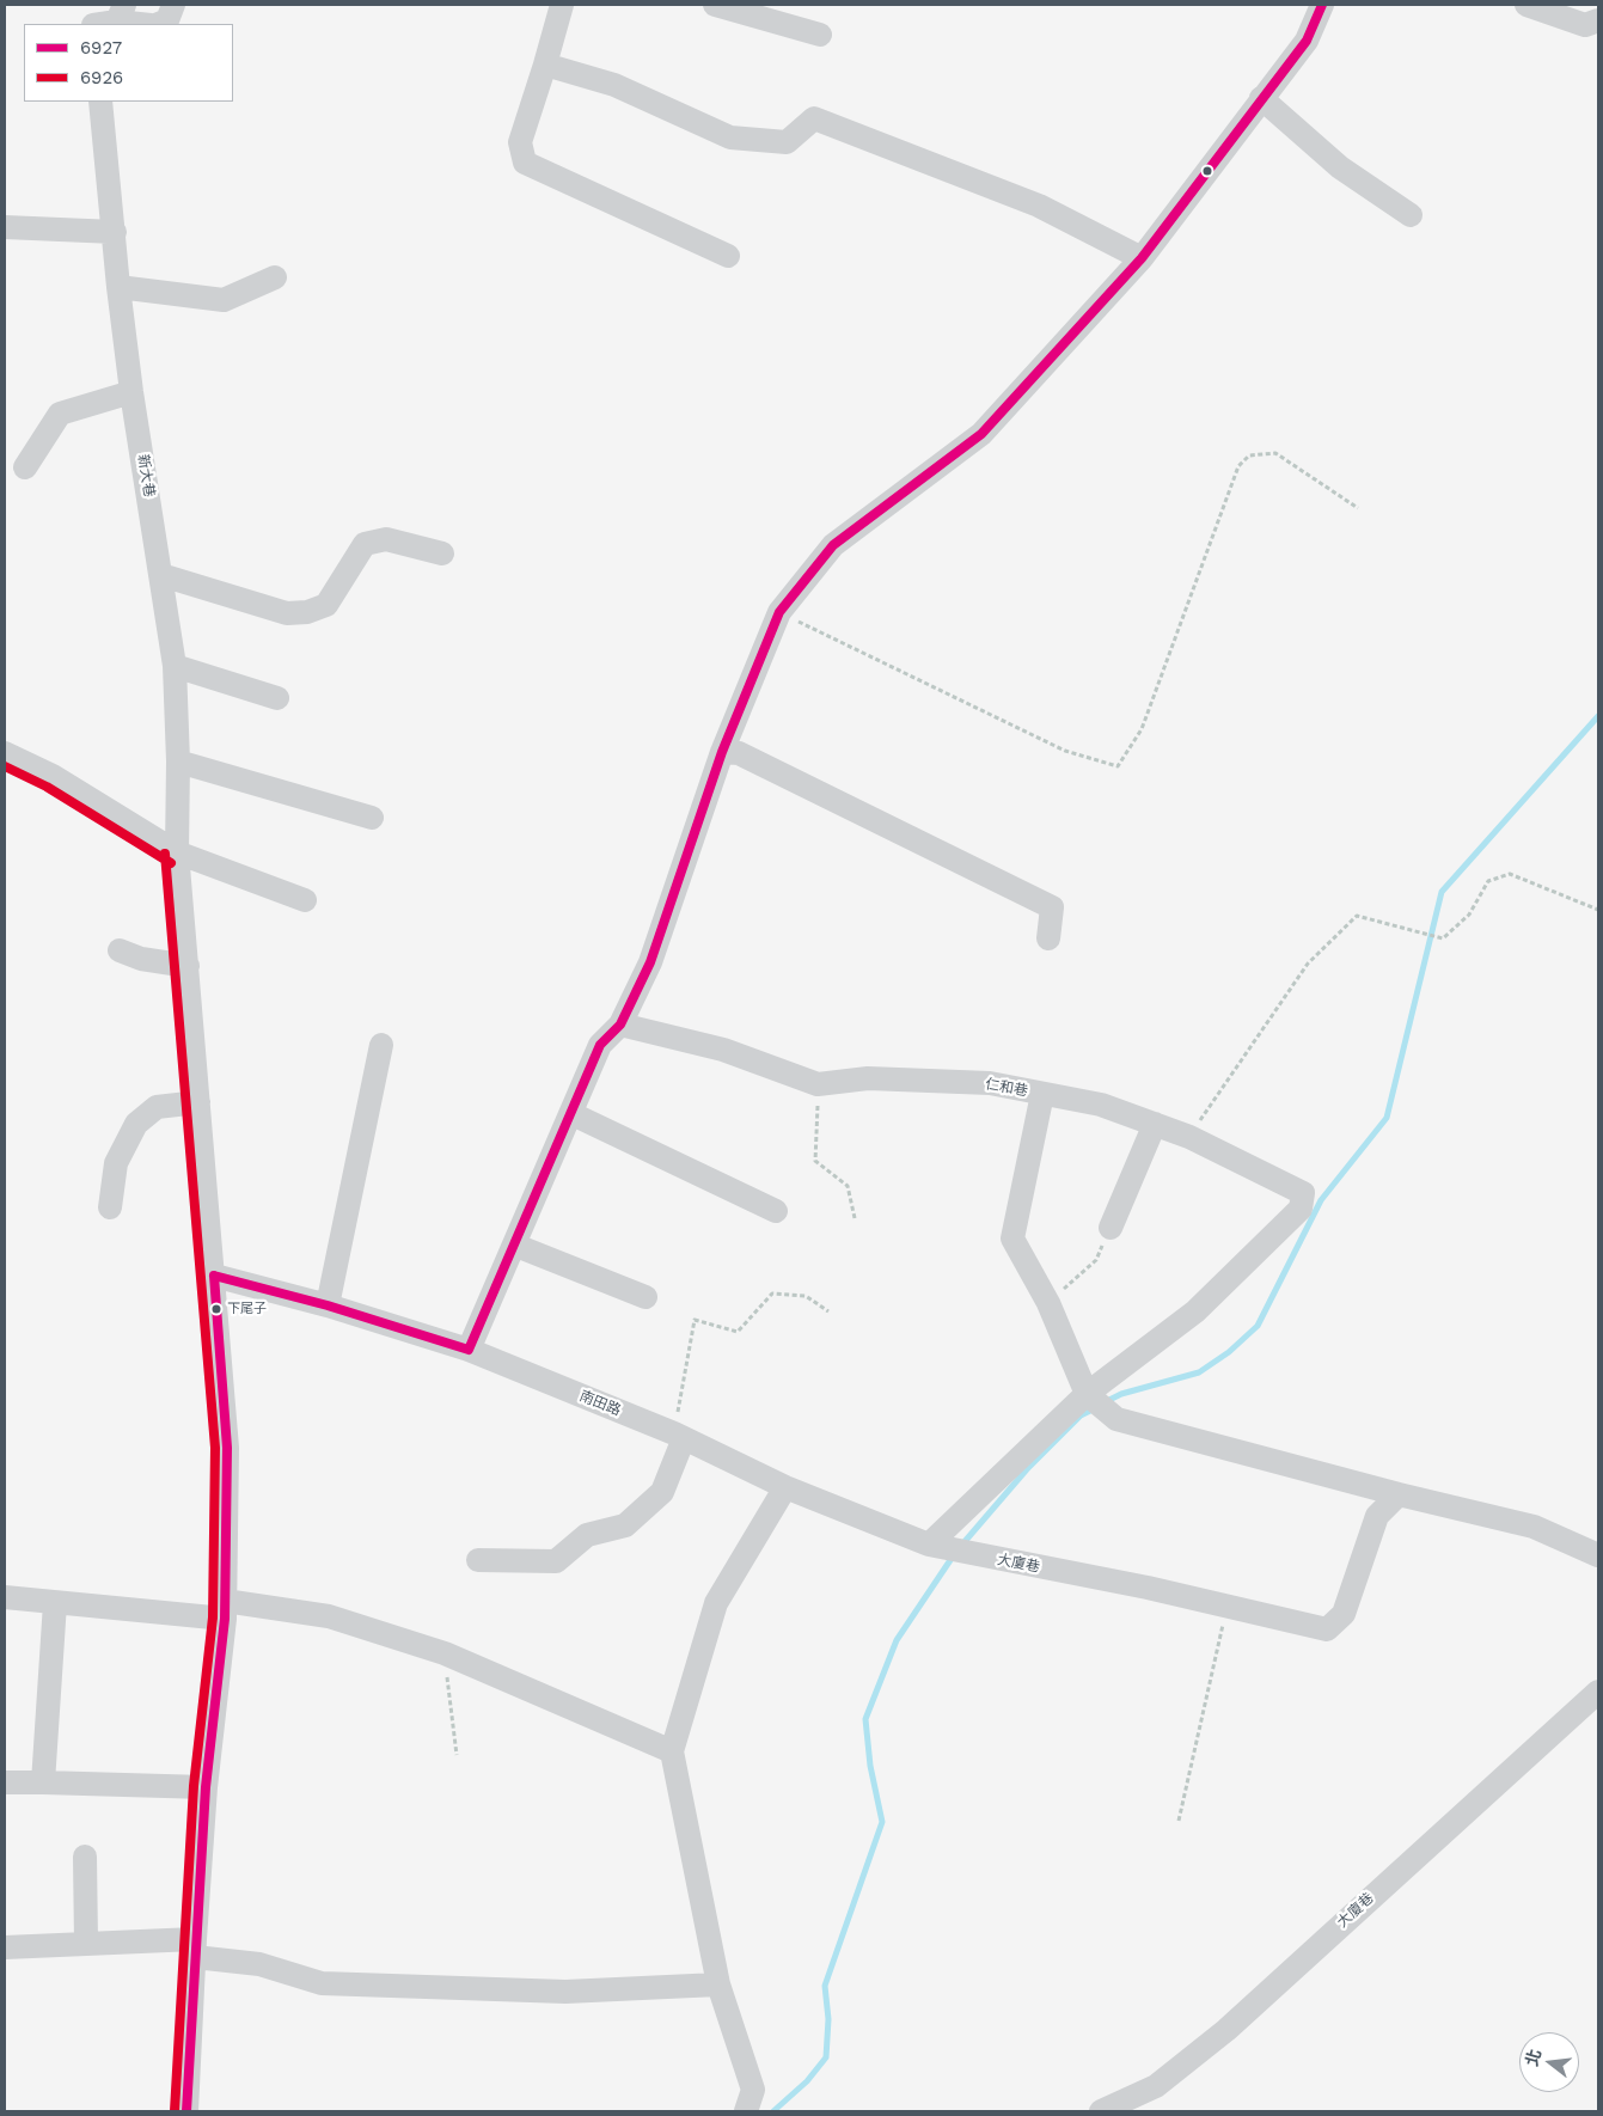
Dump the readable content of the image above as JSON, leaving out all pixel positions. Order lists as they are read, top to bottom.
{
  "streets": {
    "street": [
      "新大巷",
      "仁和巷",
      "南田路",
      "大廈巷"
    ]
  },
  "crossings": [
    ["南田路", "大廈巷"]
  ],
  "places": ["下尾子"],
  "lines": ["transit line 6927", "transit line 6926"],
  "legend": ["6927", "6926"],
  "north": "left"
}
